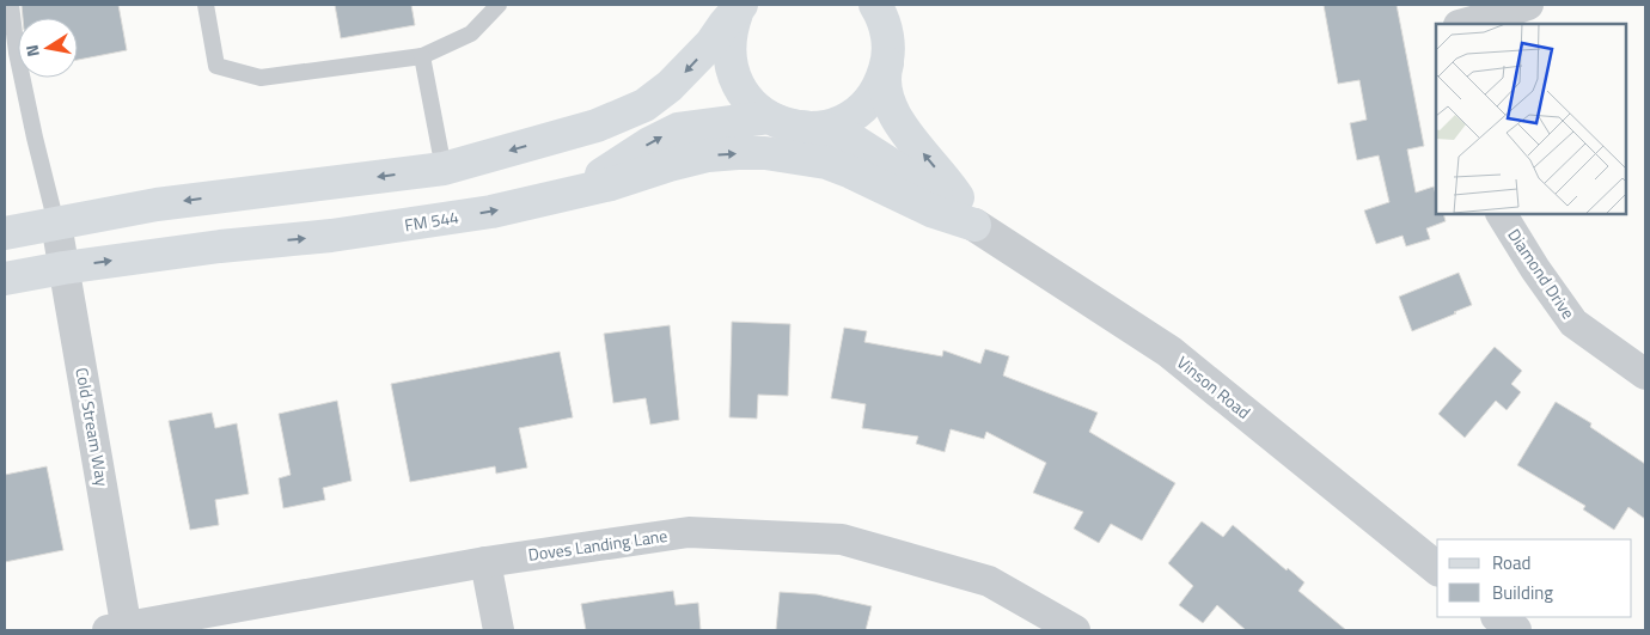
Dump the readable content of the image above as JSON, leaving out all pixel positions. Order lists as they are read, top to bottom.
{
  "streets": {
    "main road": ["FM 544"],
    "street": [
      "Diamond Drive",
      "Vinson Road",
      "Cold Stream Way",
      "Doves Landing Lane"
    ]
  },
  "crossings": [
    ["FM 544", "Vinson Road"],
    ["FM 544", "Cold Stream Way"],
    ["Cold Stream Way", "Doves Landing Lane"]
  ],
  "legend": ["Road", "Building"],
  "north": "left"
}
